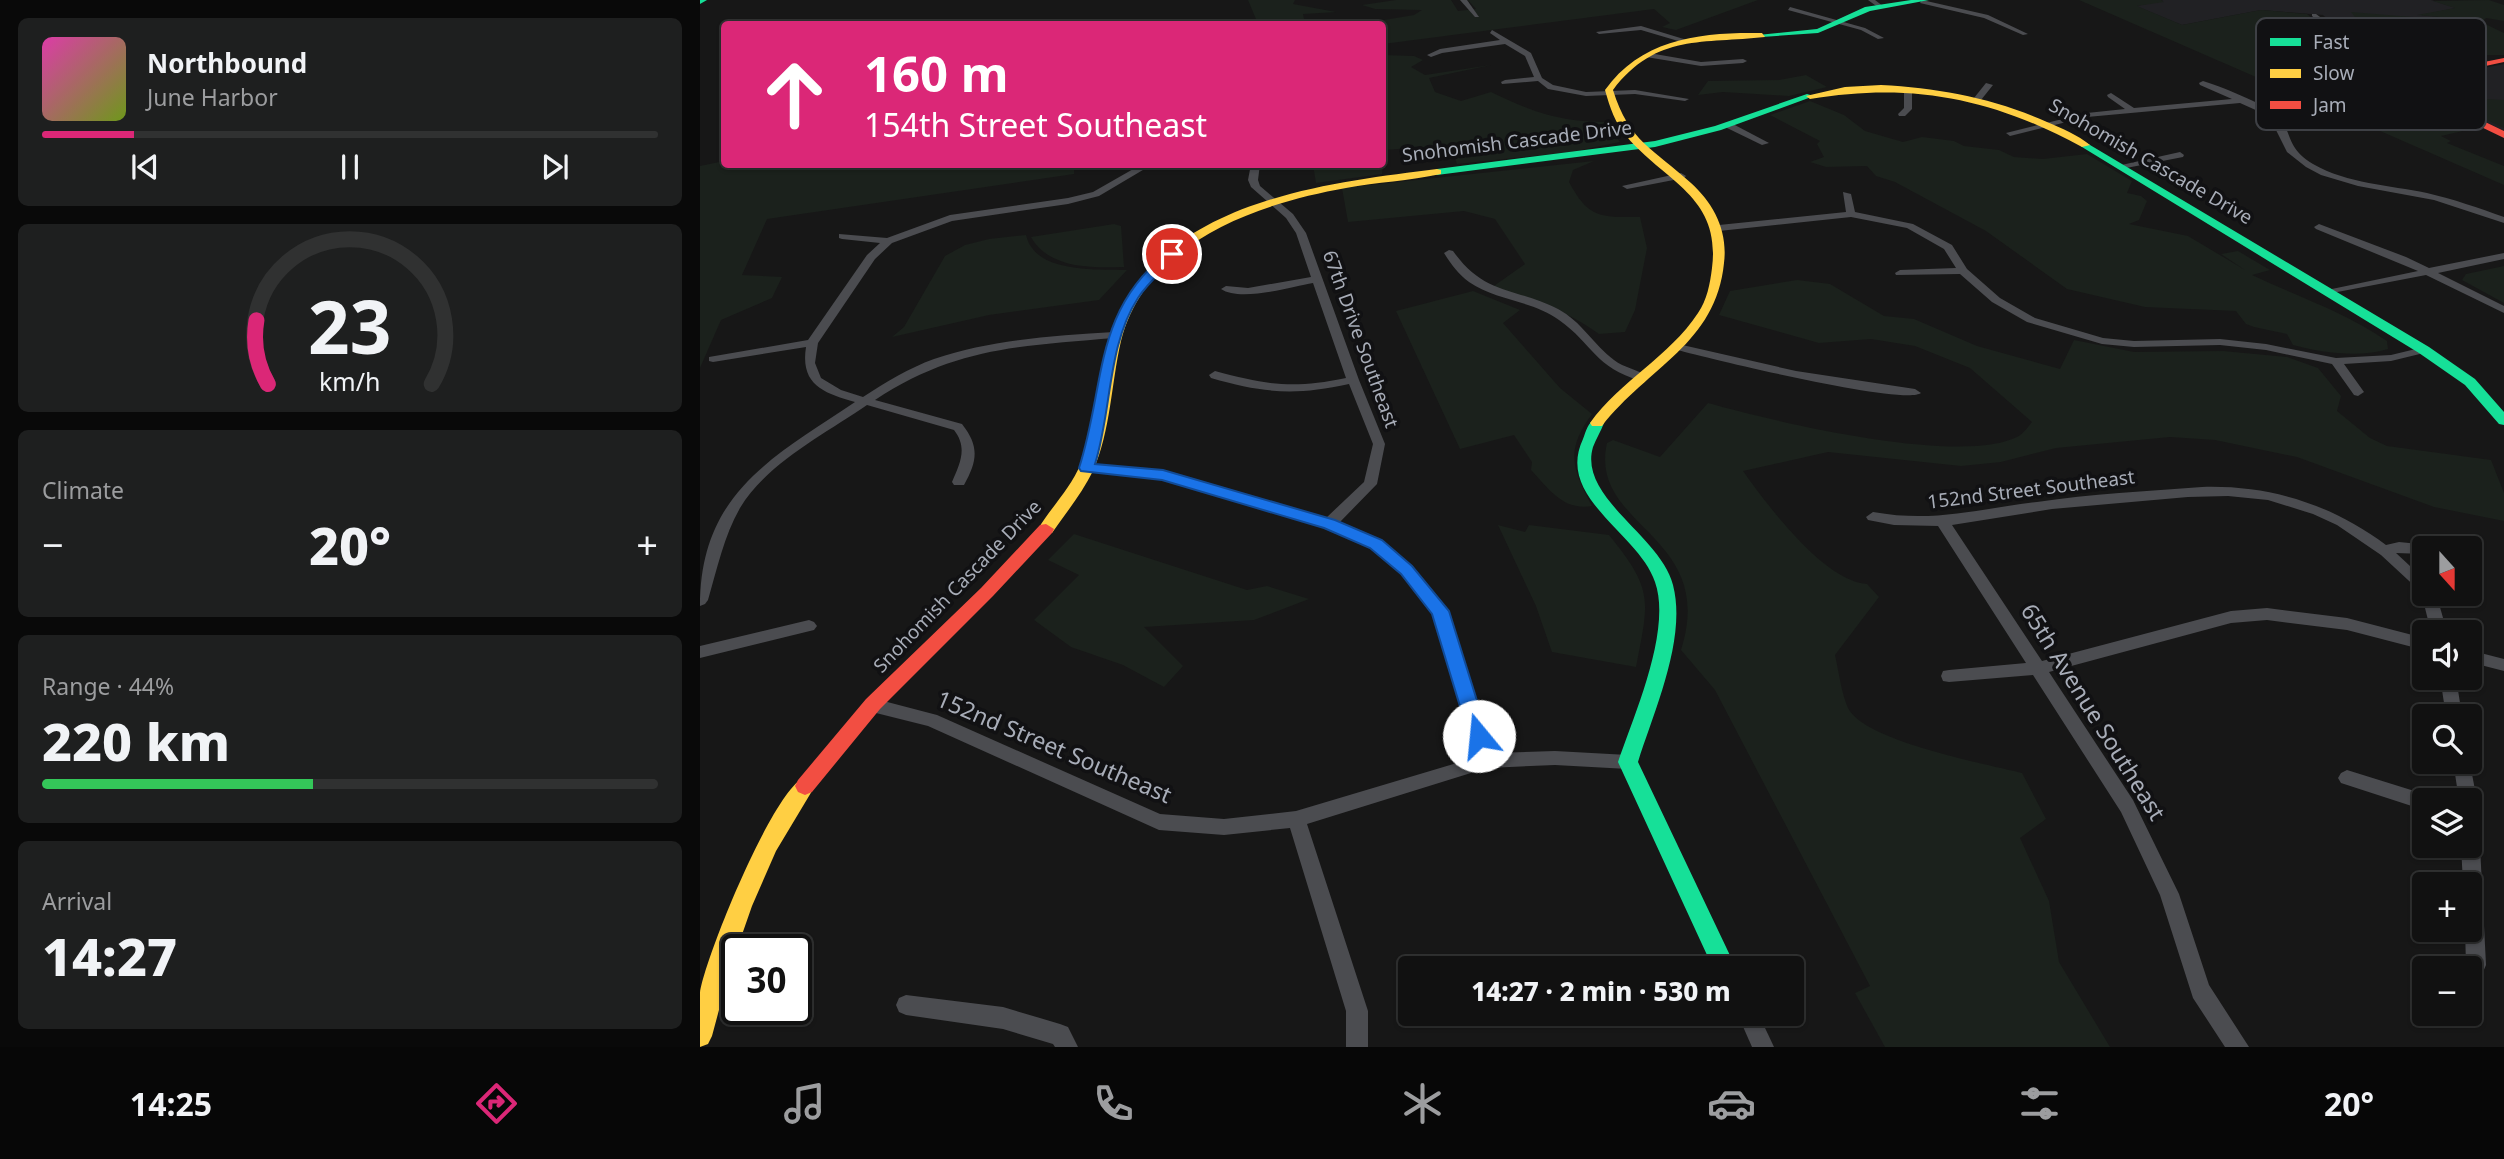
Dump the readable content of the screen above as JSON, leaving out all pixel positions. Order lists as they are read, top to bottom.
{
  "streets": {
    "street": [
      "Snohomish Cascade Drive",
      "67th Drive Southeast",
      "152nd Street Southeast",
      "65th Avenue Southeast"
    ]
  },
  "crossings": [
    ["Snohomish Cascade Drive", "67th Drive Southeast"],
    ["Snohomish Cascade Drive", "152nd Street Southeast"],
    ["152nd Street Southeast", "65th Avenue Southeast"]
  ],
  "legend": ["Fast", "Slow", "Jam"],
  "north": "bottom",
  "page": {
    "turn": ["160 m", "154th Street Southeast"],
    "song": ["Northbound", "June Harbor"],
    "tile": [
      "Climate",
      ["Range · 44%", "220 km"],
      ["Arrival", "14:27"]
    ],
    "heat": ["−", "20°", "+"],
    "map_buttons": ["+", "−"],
    "limit": "30",
    "trip": "14:27 · 2 min · 530 m",
    "tabs": ["14:25", "20°"],
    "gauge": ["23", "km/h"]
  }
}
